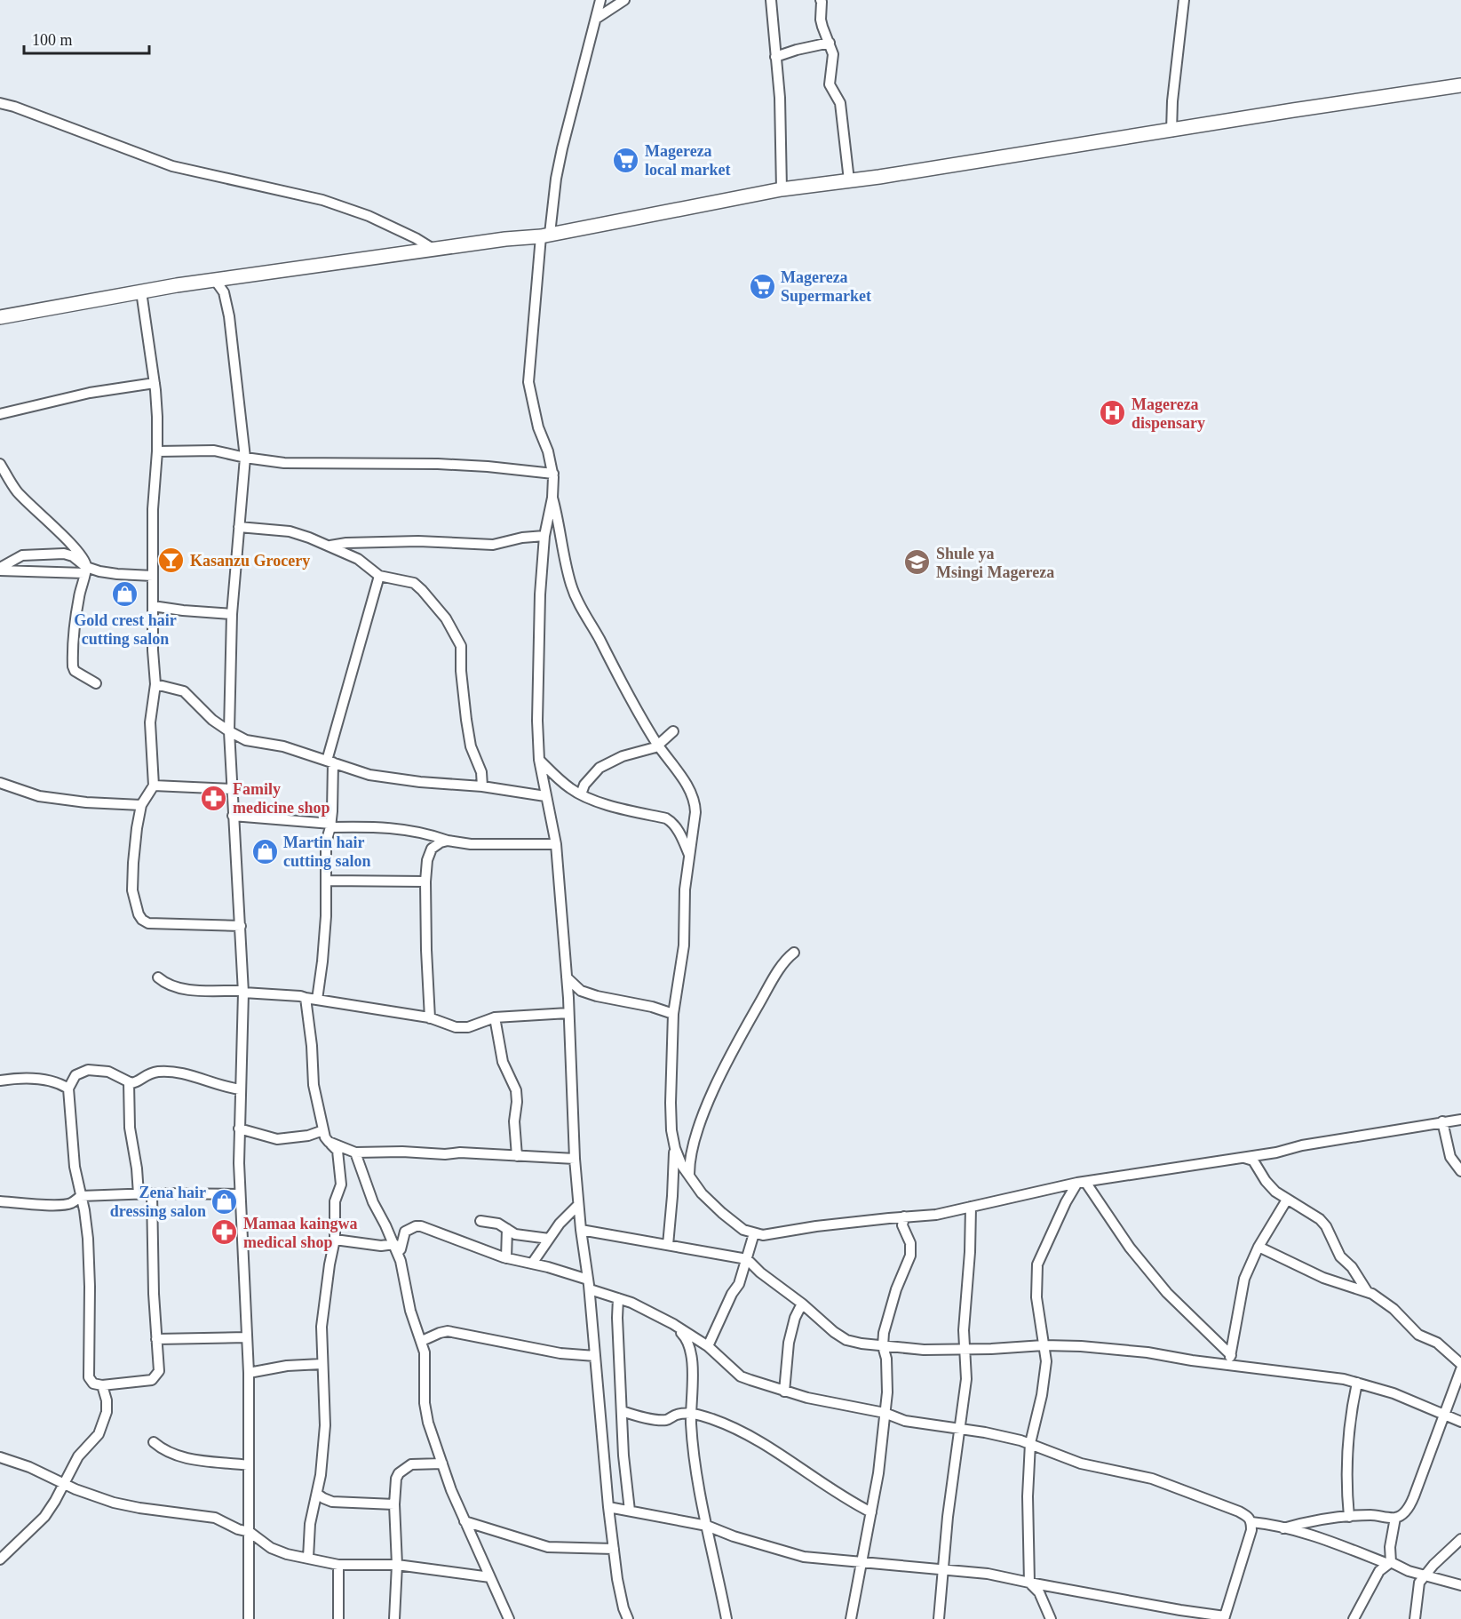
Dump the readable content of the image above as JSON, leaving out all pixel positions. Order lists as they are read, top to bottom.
{
  "places": {
    "supermarket": ["Magereza local market", "Magereza Supermarket"],
    "hospital": ["Magereza dispensary"],
    "bar": ["Kasanzu Grocery"],
    "school or university": ["Shule ya Msingi Magereza"],
    "shop": ["Gold crest hair cutting salon", "Martin hair cutting salon", "Zena hair dressing salon"],
    "pharmacy": ["Family medicine shop", "Mamaa kaingwa medical shop"]
  },
  "scale_bar": "100 m"
}
